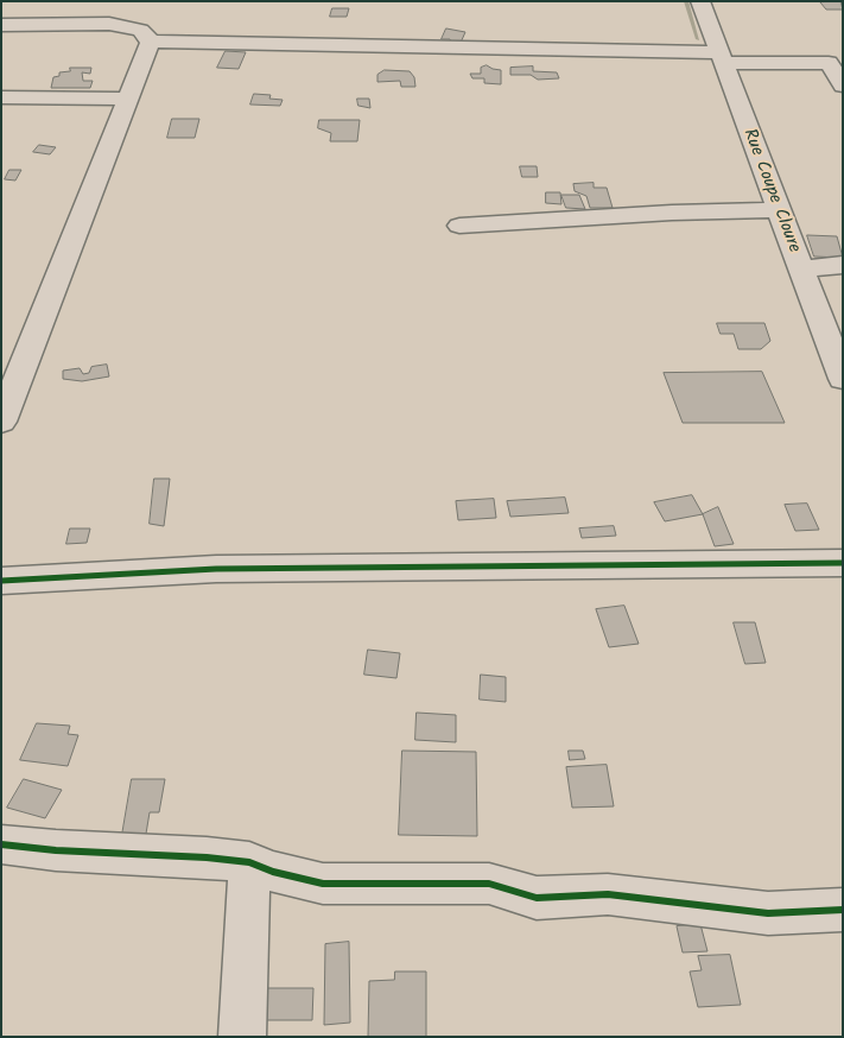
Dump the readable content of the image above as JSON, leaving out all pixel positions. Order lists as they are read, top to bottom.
{
  "streets": {
    "street": ["Rue Coupe Cloure"]
  }
}
